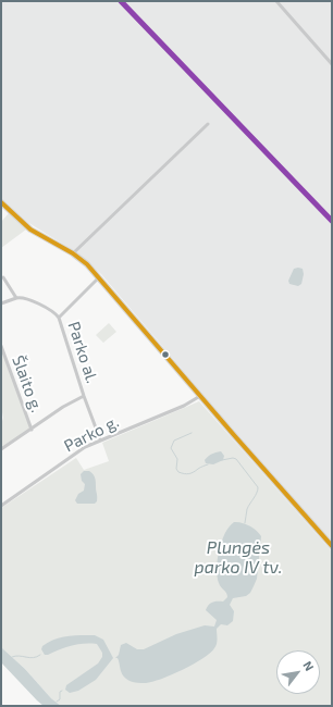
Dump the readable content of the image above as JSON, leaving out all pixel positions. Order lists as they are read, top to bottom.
{
  "streets": {
    "street": ["Parko al.", "Šlaito g.", "Parko g."]
  },
  "crossings": [
    ["Parko al.", "Parko g."]
  ],
  "water": ["Plungės parko IV tv."],
  "north": "top right"
}
